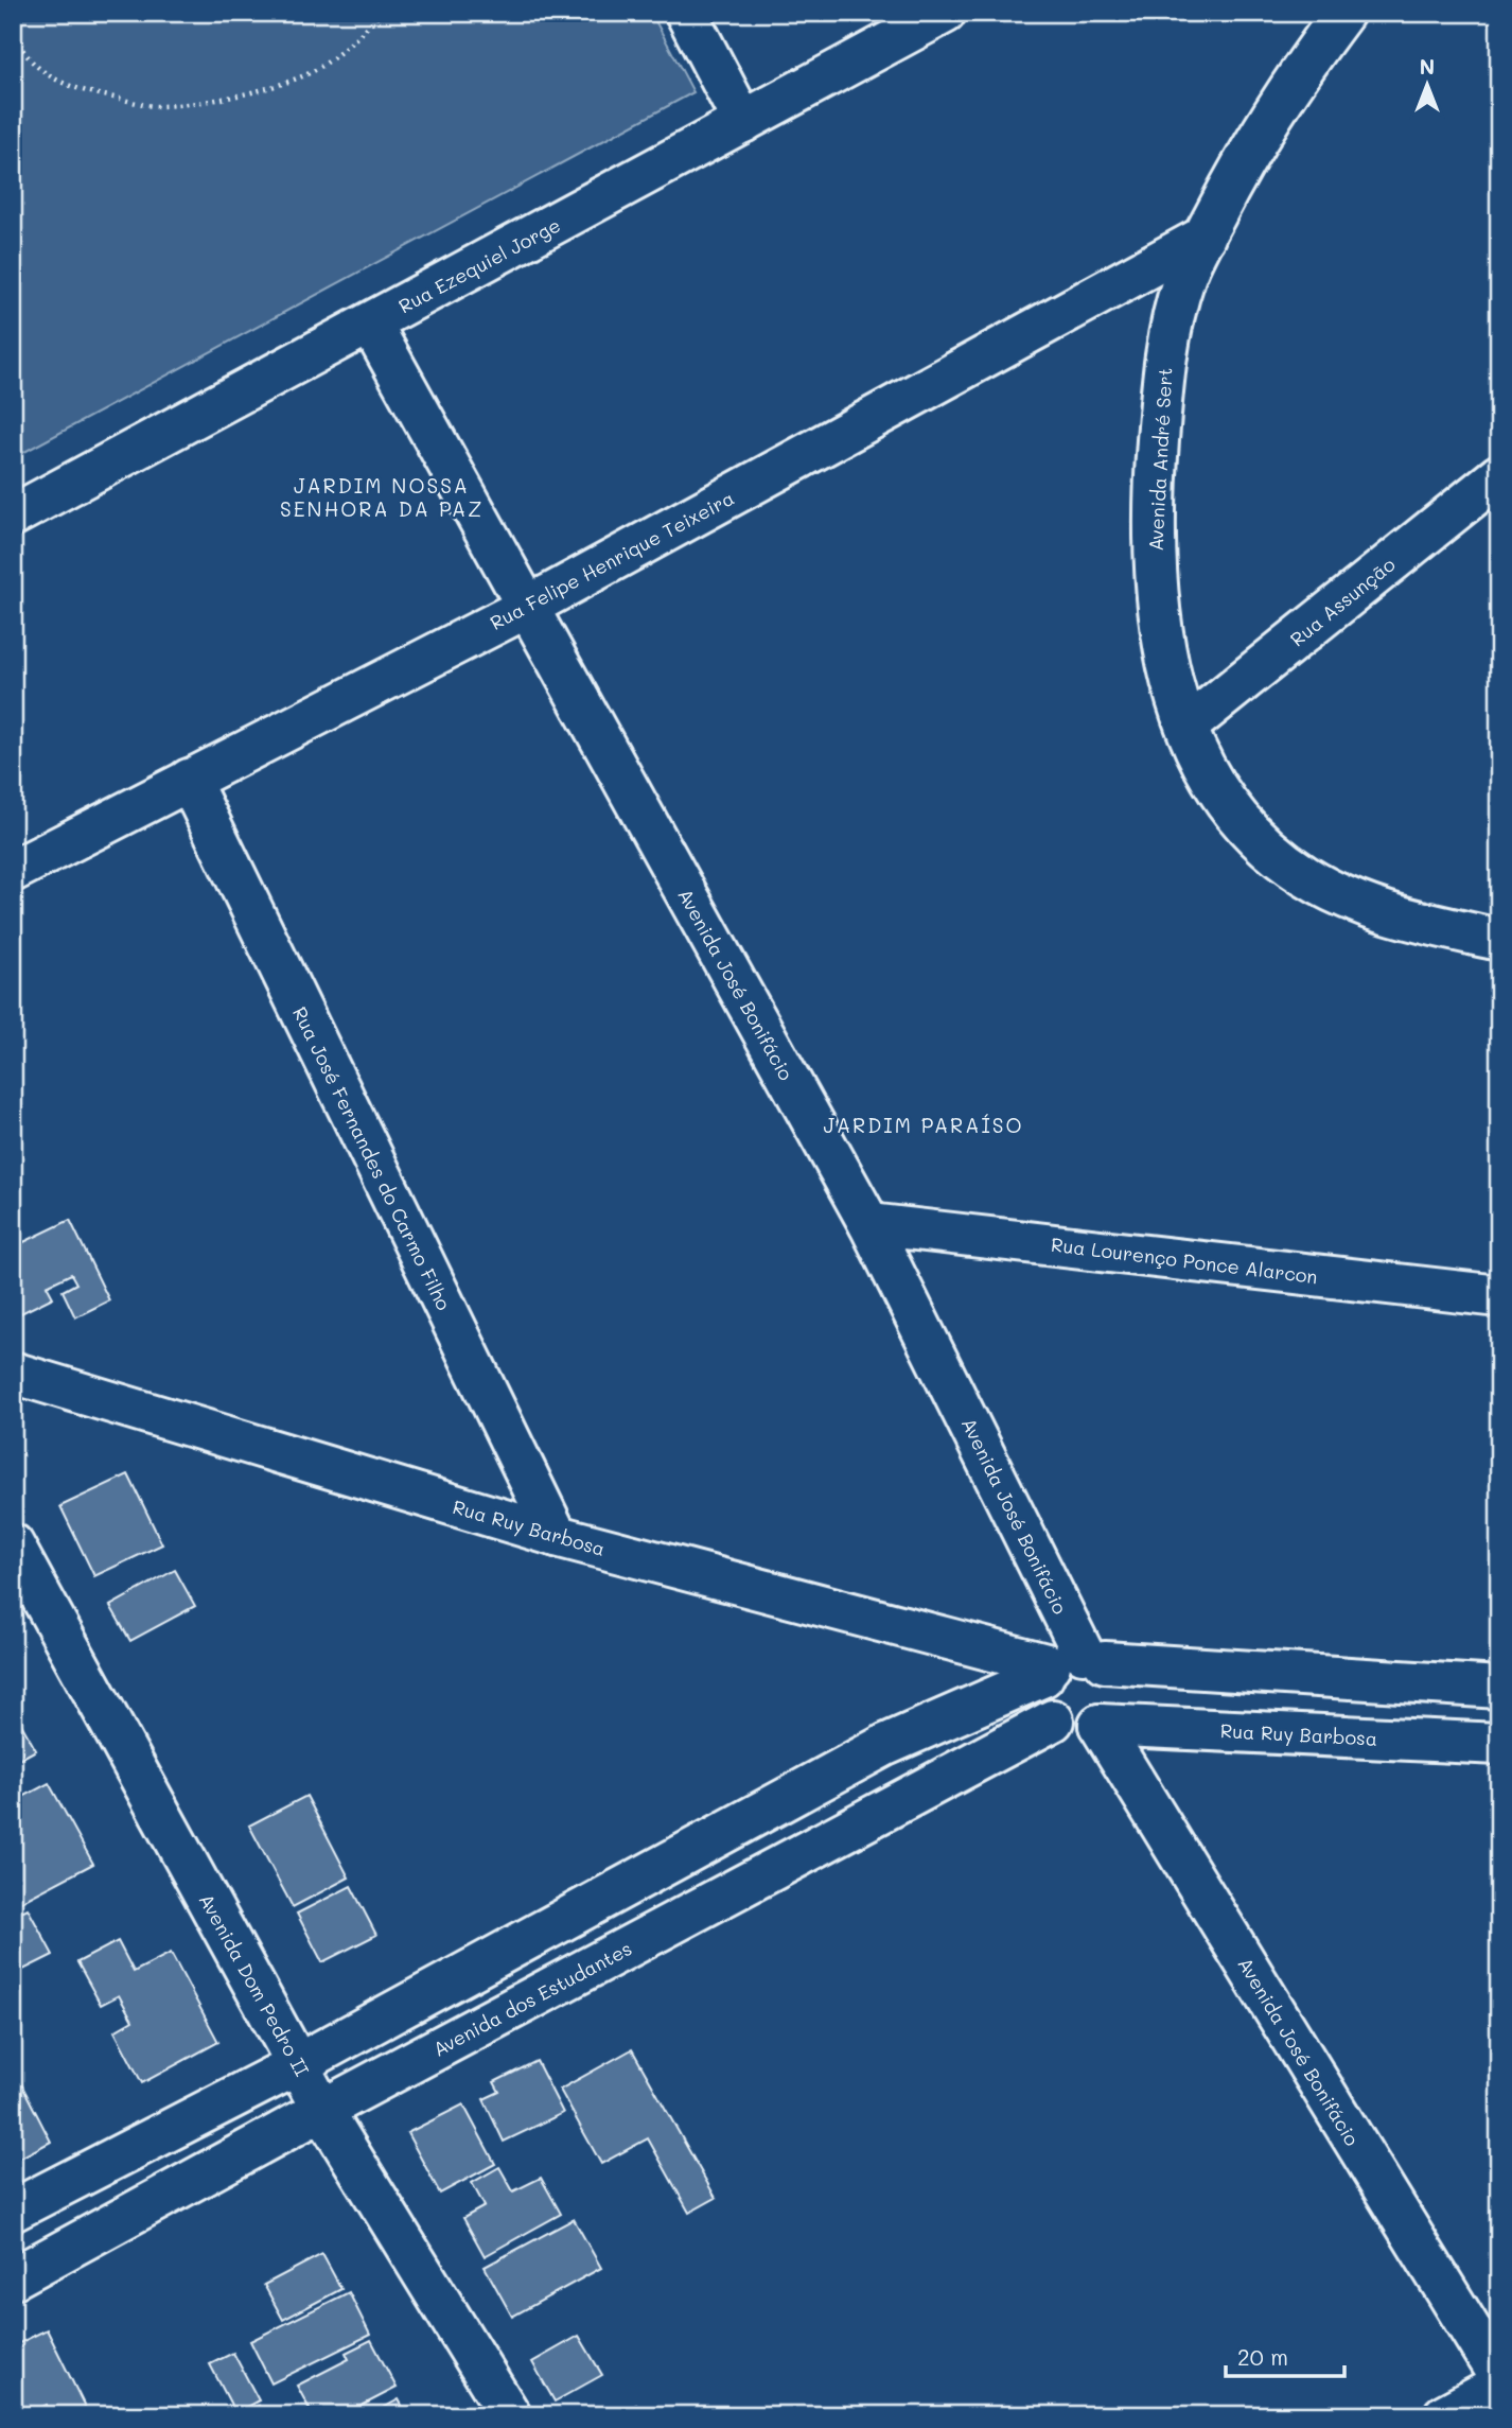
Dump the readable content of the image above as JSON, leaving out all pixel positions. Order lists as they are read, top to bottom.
{
  "streets": {
    "street": [
      "Rua Ezequiel Jorge",
      "Avenida André Sert",
      "Rua Felipe Henrique Teixeira",
      "Rua Assunção",
      "Avenida José Bonifácio",
      "Rua José Fernandes do Carmo Filho",
      "Rua Lourenço Ponce Alarcon",
      "Rua Ruy Barbosa",
      "Avenida Dom Pedro II",
      "Avenida dos Estudantes"
    ]
  },
  "crossings": [
    ["Rua Ezequiel Jorge", "Avenida José Bonifácio"],
    ["Avenida André Sert", "Rua Felipe Henrique Teixeira"],
    ["Avenida André Sert", "Rua Assunção"],
    ["Rua Felipe Henrique Teixeira", "Avenida José Bonifácio"],
    ["Rua Felipe Henrique Teixeira", "Rua José Fernandes do Carmo Filho"],
    ["Avenida José Bonifácio", "Rua Lourenço Ponce Alarcon"],
    ["Avenida José Bonifácio", "Rua Ruy Barbosa"],
    ["Avenida José Bonifácio", "Avenida dos Estudantes"],
    ["Rua José Fernandes do Carmo Filho", "Rua Ruy Barbosa"],
    ["Rua Ruy Barbosa", "Avenida dos Estudantes"],
    ["Avenida Dom Pedro II", "Avenida dos Estudantes"]
  ],
  "districts": ["JARDIM NOSSA SENHORA DA PAZ", "JARDIM PARAÍSO"],
  "scale_bar": "20 m",
  "north": "top"
}
